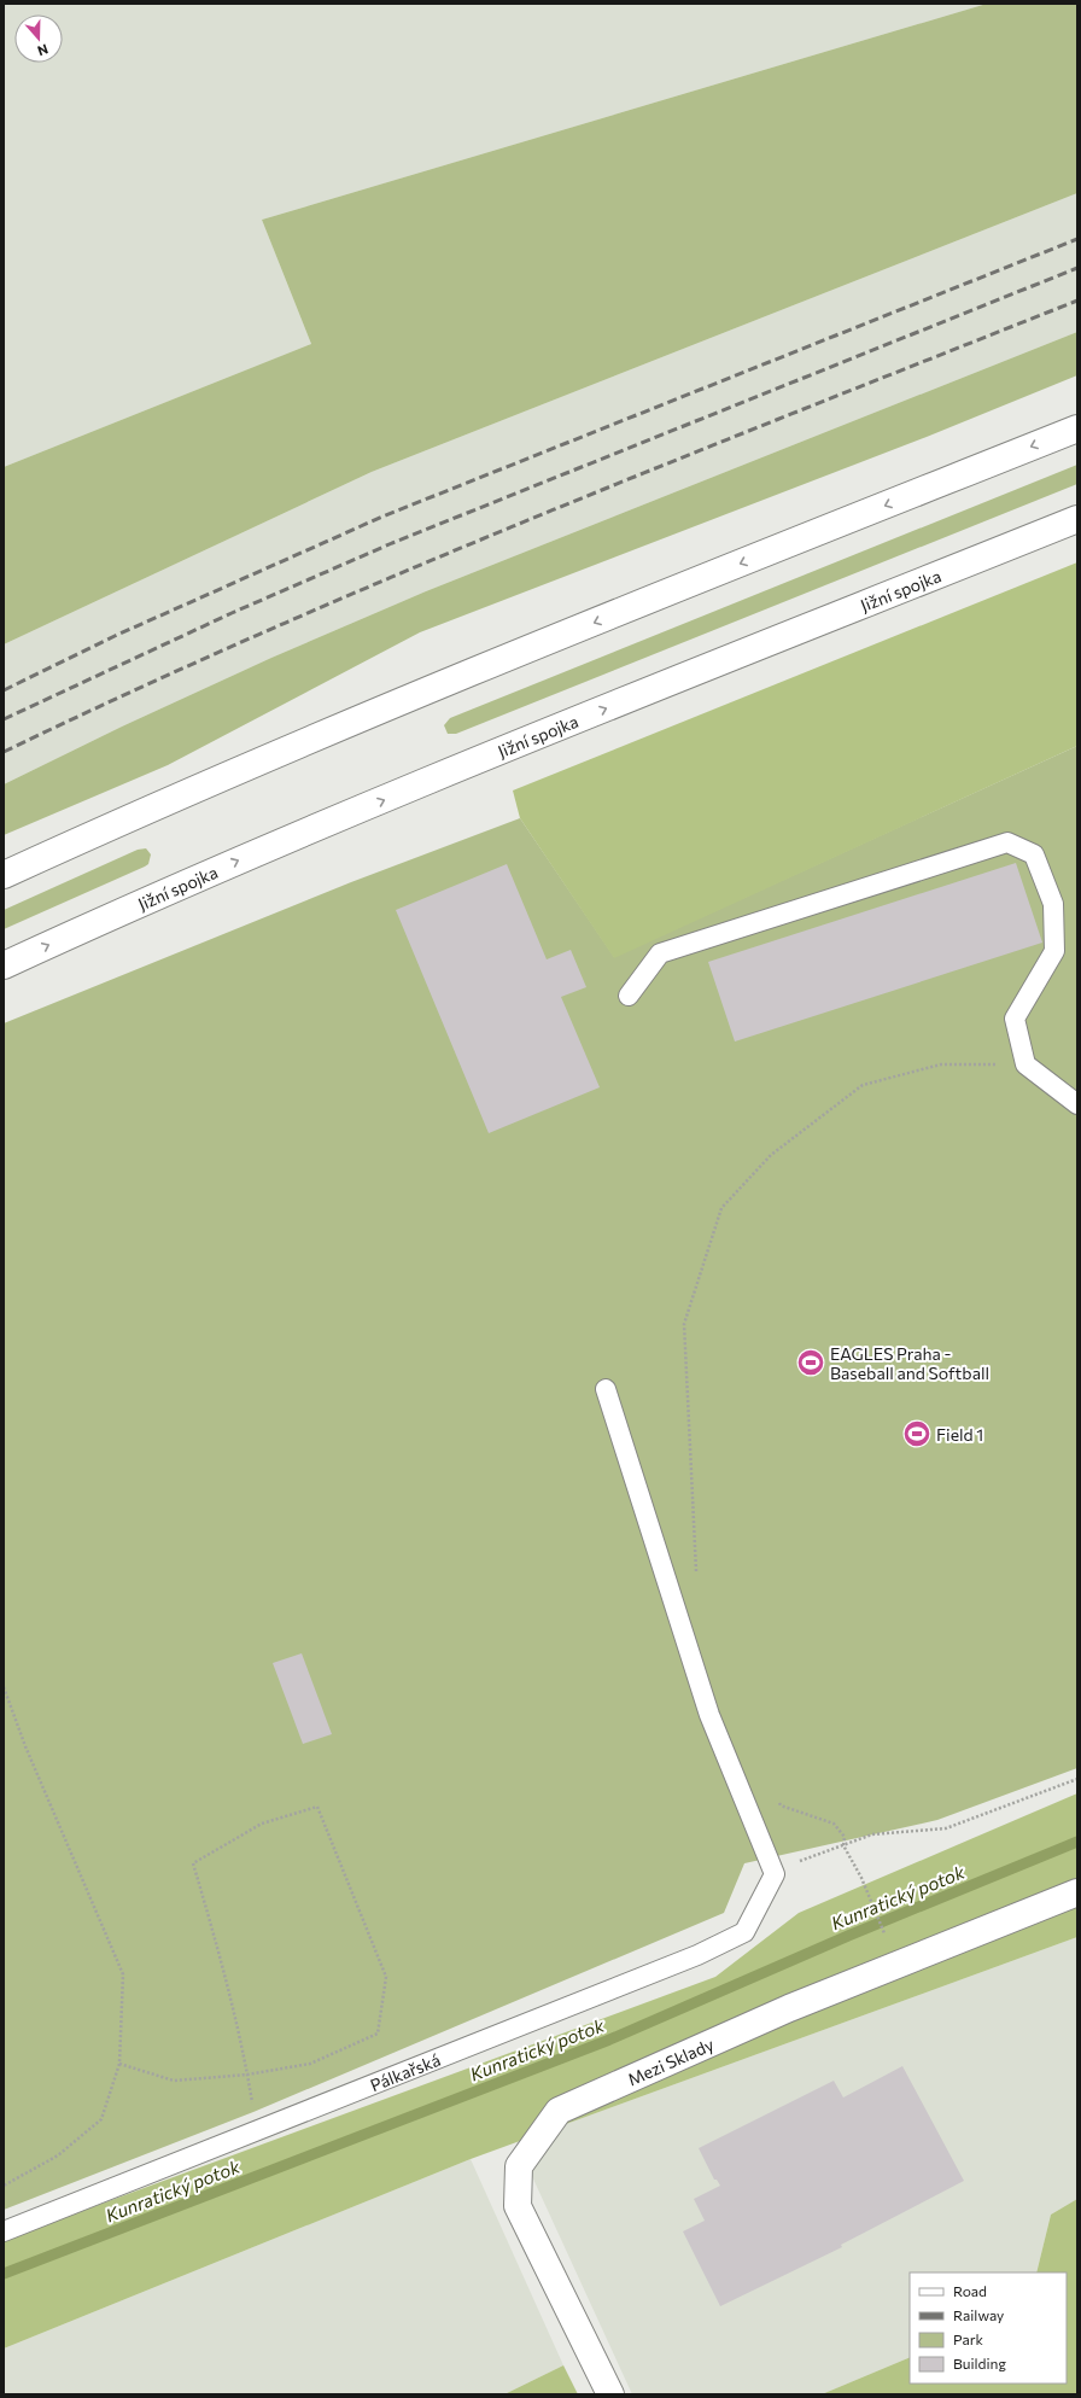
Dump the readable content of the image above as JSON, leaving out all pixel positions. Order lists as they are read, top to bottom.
{
  "streets": {
    "main road": ["Jižní spojka", "Mezi Sklady"],
    "lane": ["Pálkařská"]
  },
  "water": ["Kunratický potok"],
  "places": {
    "sports": ["EAGLES Praha - Baseball and Softball", "Field 1"]
  },
  "legend": [
    "Road",
    "Railway",
    "Park",
    "Building"
  ],
  "north": "bottom"
}
